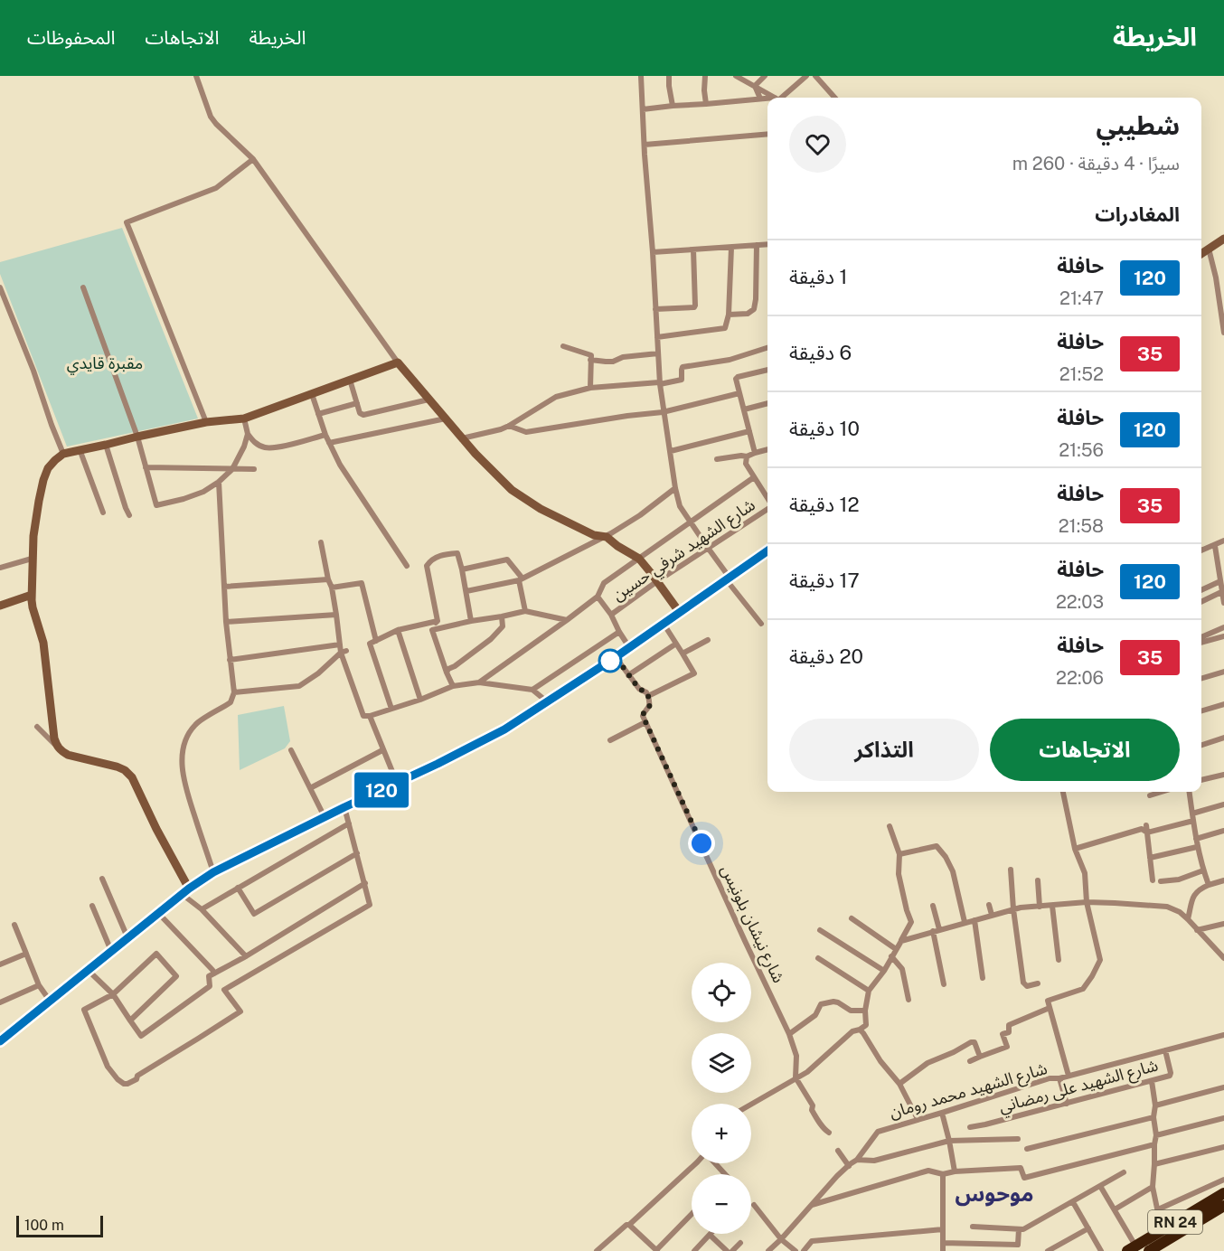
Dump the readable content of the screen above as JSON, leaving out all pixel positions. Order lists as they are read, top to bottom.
{
  "streets": {
    "highway": ["RN 24"],
    "street": [
      "شارع الشهيد شرفي حسين",
      "شارع نيشان بلونيس",
      "شارع الشهيد على رمضاني",
      "شارع الشهيد محمد رومان"
    ]
  },
  "crossings": [
    ["شارع الشهيد على رمضاني", "شارع الشهيد محمد رومان"]
  ],
  "districts": ["موحوس"],
  "parks": ["مقبرة قايدي"],
  "lines": ["bus line 120"],
  "scale_bar": "100 m",
  "page": {
    "header": "الخريطة",
    "nav": ["الخريطة", "الاتجاهات", "المحفوظات"],
    "on_map": "120",
    "heading": [
      ["شطيبي", "سيرًا · 4 دقيقة · 260 m"],
      "المغادرات"
    ],
    "list": [
      {
        "mark": "120",
        "name": "حافلة",
        "note": "21:47",
        "value": "1 دقيقة"
      },
      {
        "mark": "35",
        "name": "حافلة",
        "note": "21:52",
        "value": "6 دقيقة"
      },
      {
        "mark": "120",
        "name": "حافلة",
        "note": "21:56",
        "value": "10 دقيقة"
      },
      {
        "mark": "35",
        "name": "حافلة",
        "note": "21:58",
        "value": "12 دقيقة"
      },
      {
        "mark": "120",
        "name": "حافلة",
        "note": "22:03",
        "value": "17 دقيقة"
      },
      {
        "mark": "35",
        "name": "حافلة",
        "note": "22:06",
        "value": "20 دقيقة"
      }
    ],
    "buttons": ["الاتجاهات", "التذاكر"],
    "map_buttons": ["+", "−"],
    "scale": "100 m"
  }
}
